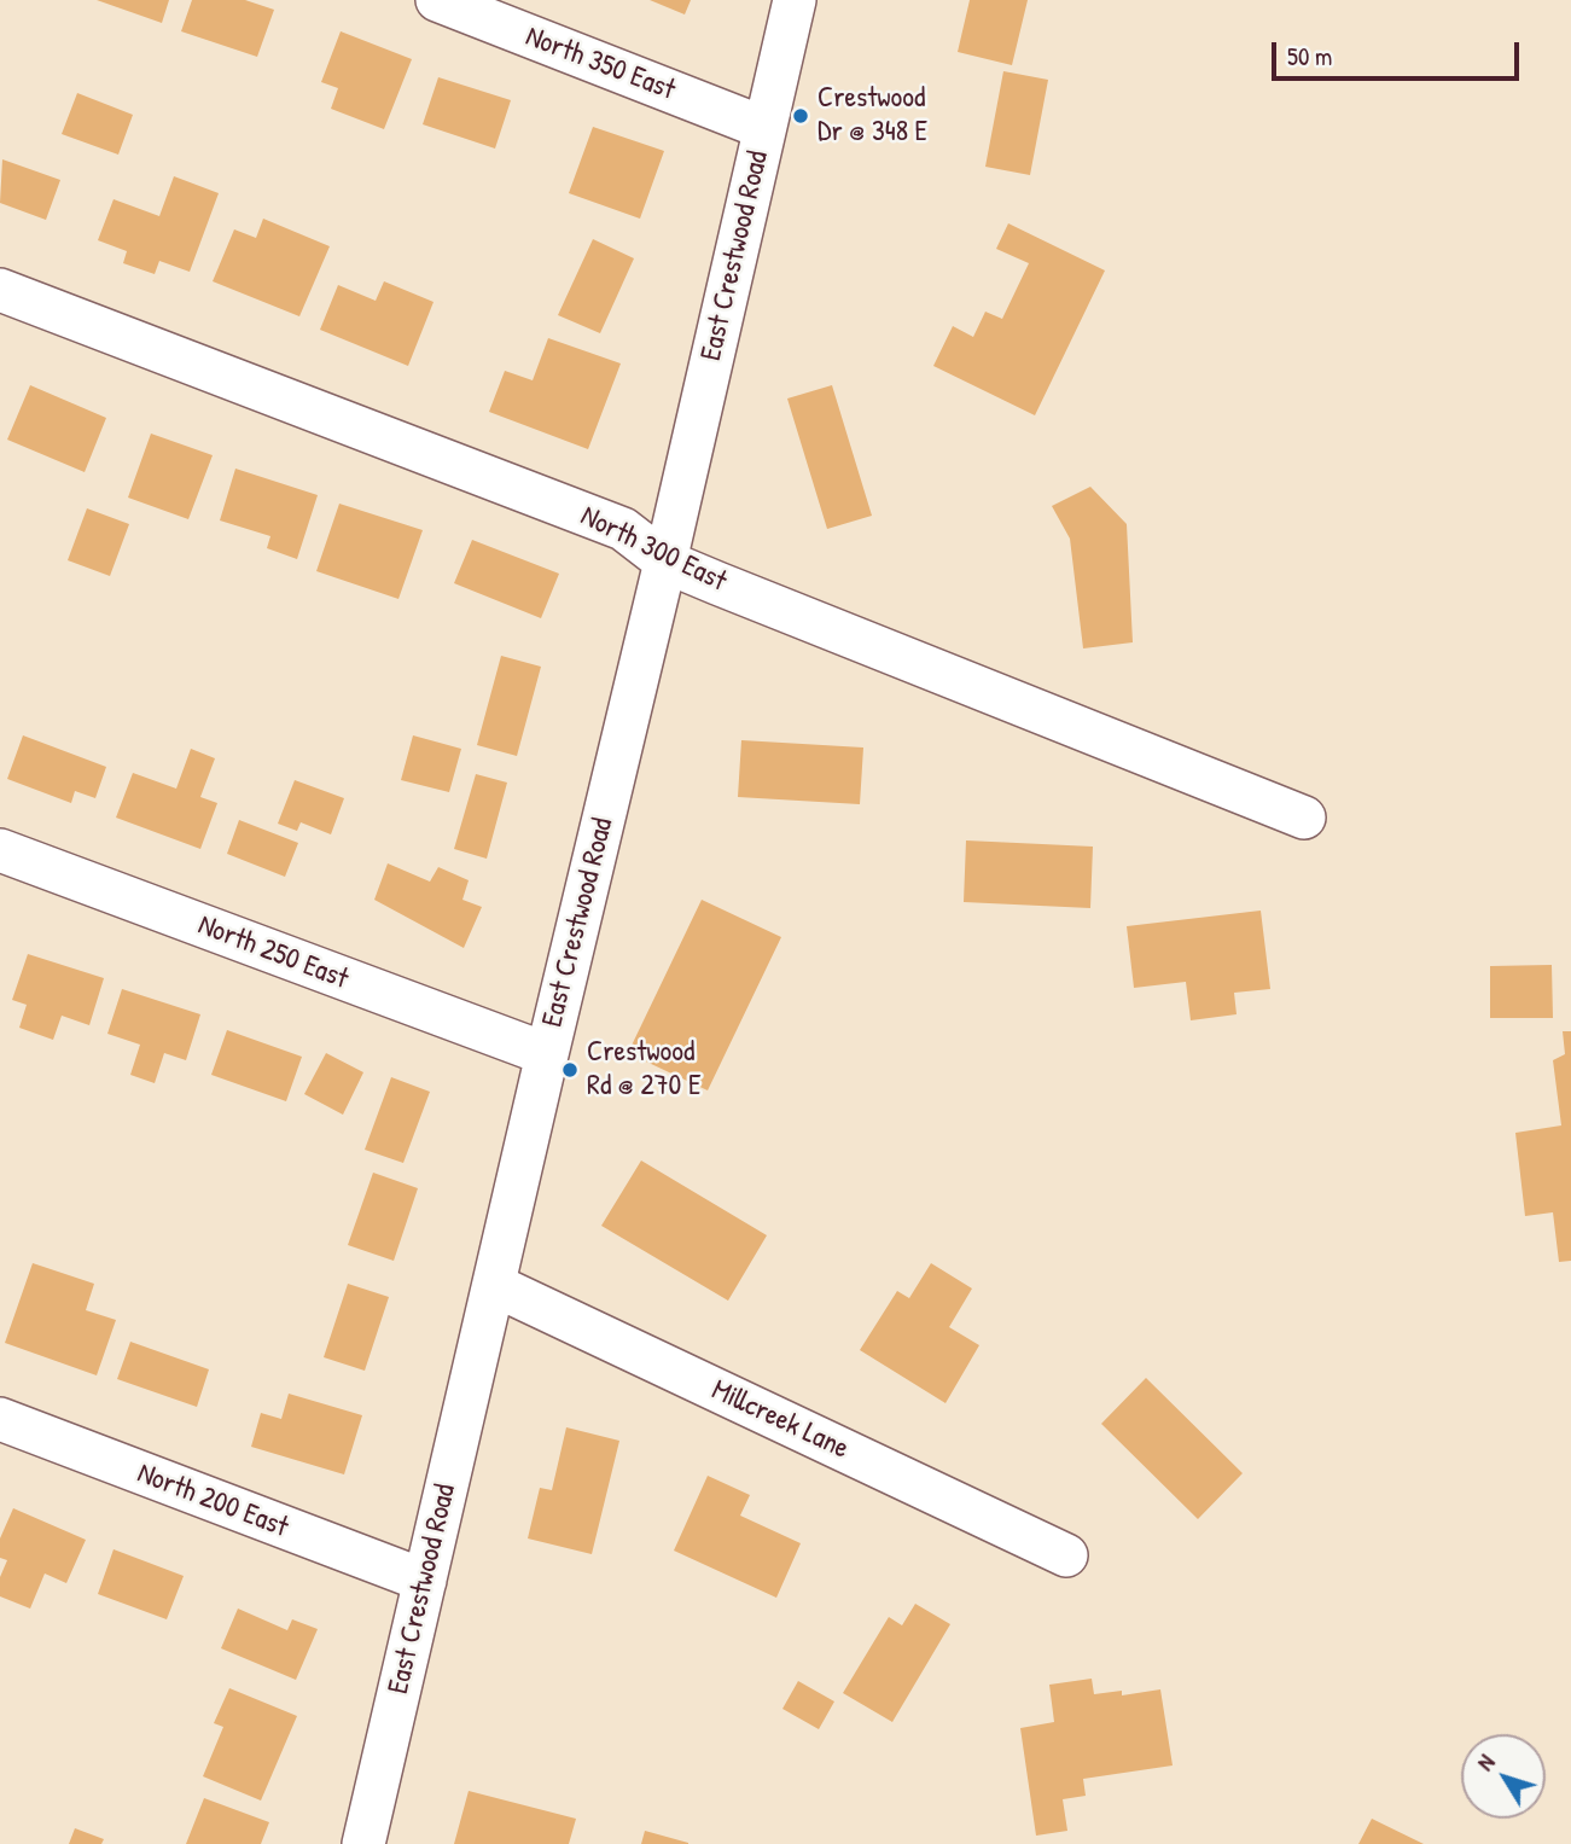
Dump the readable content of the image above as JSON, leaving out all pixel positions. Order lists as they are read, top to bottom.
{
  "streets": {
    "street": [
      "North 350 East",
      "East Crestwood Road",
      "North 300 East",
      "North 250 East",
      "Millcreek Lane",
      "North 200 East"
    ]
  },
  "crossings": [
    ["North 350 East", "East Crestwood Road"],
    ["East Crestwood Road", "North 300 East"],
    ["East Crestwood Road", "North 250 East"],
    ["East Crestwood Road", "Millcreek Lane"],
    ["East Crestwood Road", "North 200 East"]
  ],
  "places": ["Crestwood Dr @ 348 E", "Crestwood Rd @ 270 E"],
  "scale_bar": "50 m",
  "north": "top left"
}
